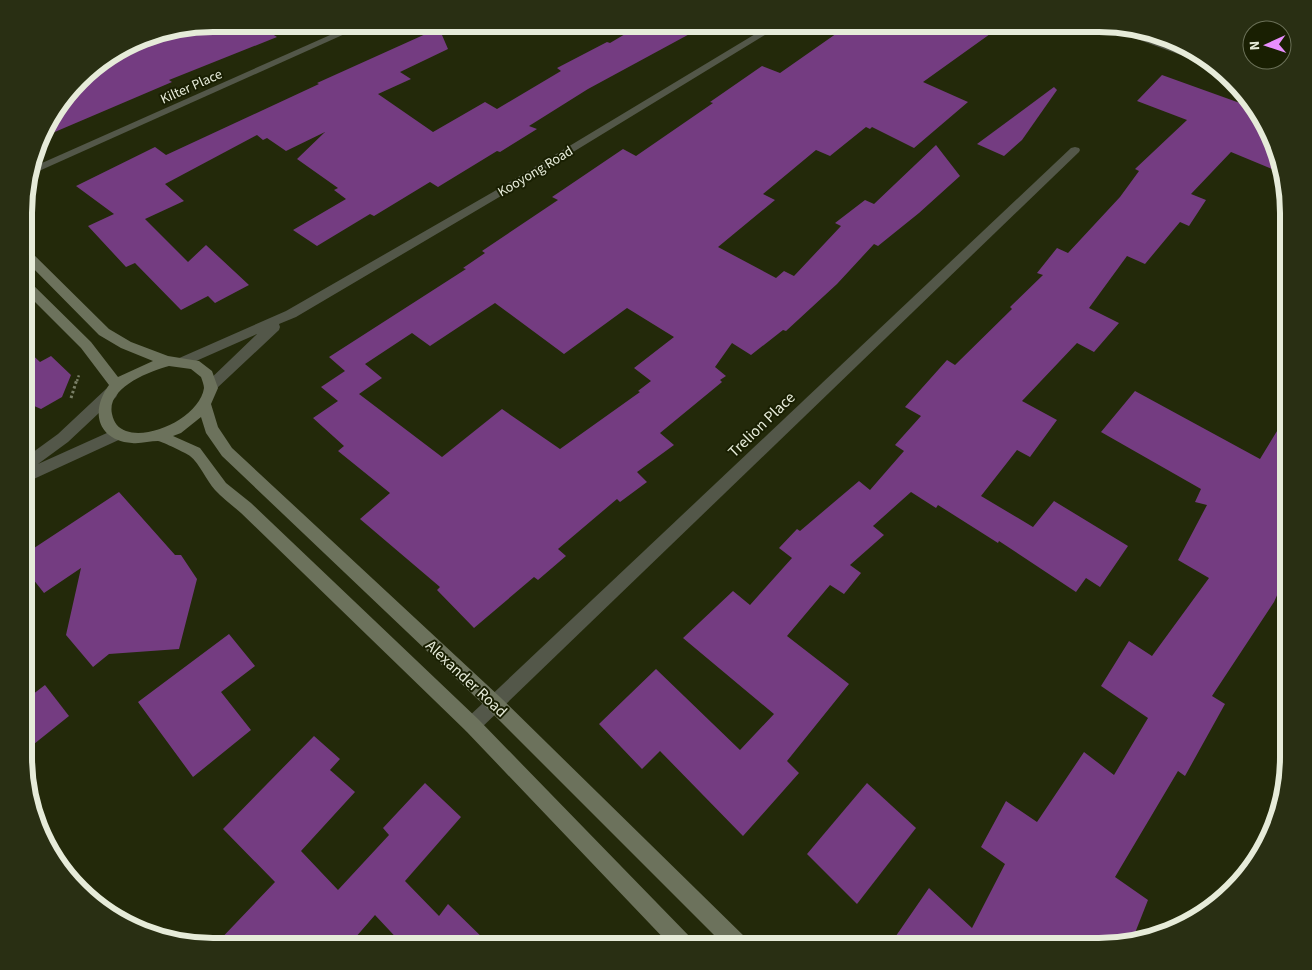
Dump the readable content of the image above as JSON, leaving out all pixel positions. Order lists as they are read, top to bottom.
{
  "streets": {
    "main road": ["Alexander Road"],
    "street": ["Kilter Place", "Kooyong Road", "Trelion Place"]
  },
  "crossings": [
    ["Kooyong Road", "Alexander Road"],
    ["Trelion Place", "Alexander Road"]
  ],
  "north": "left"
}
